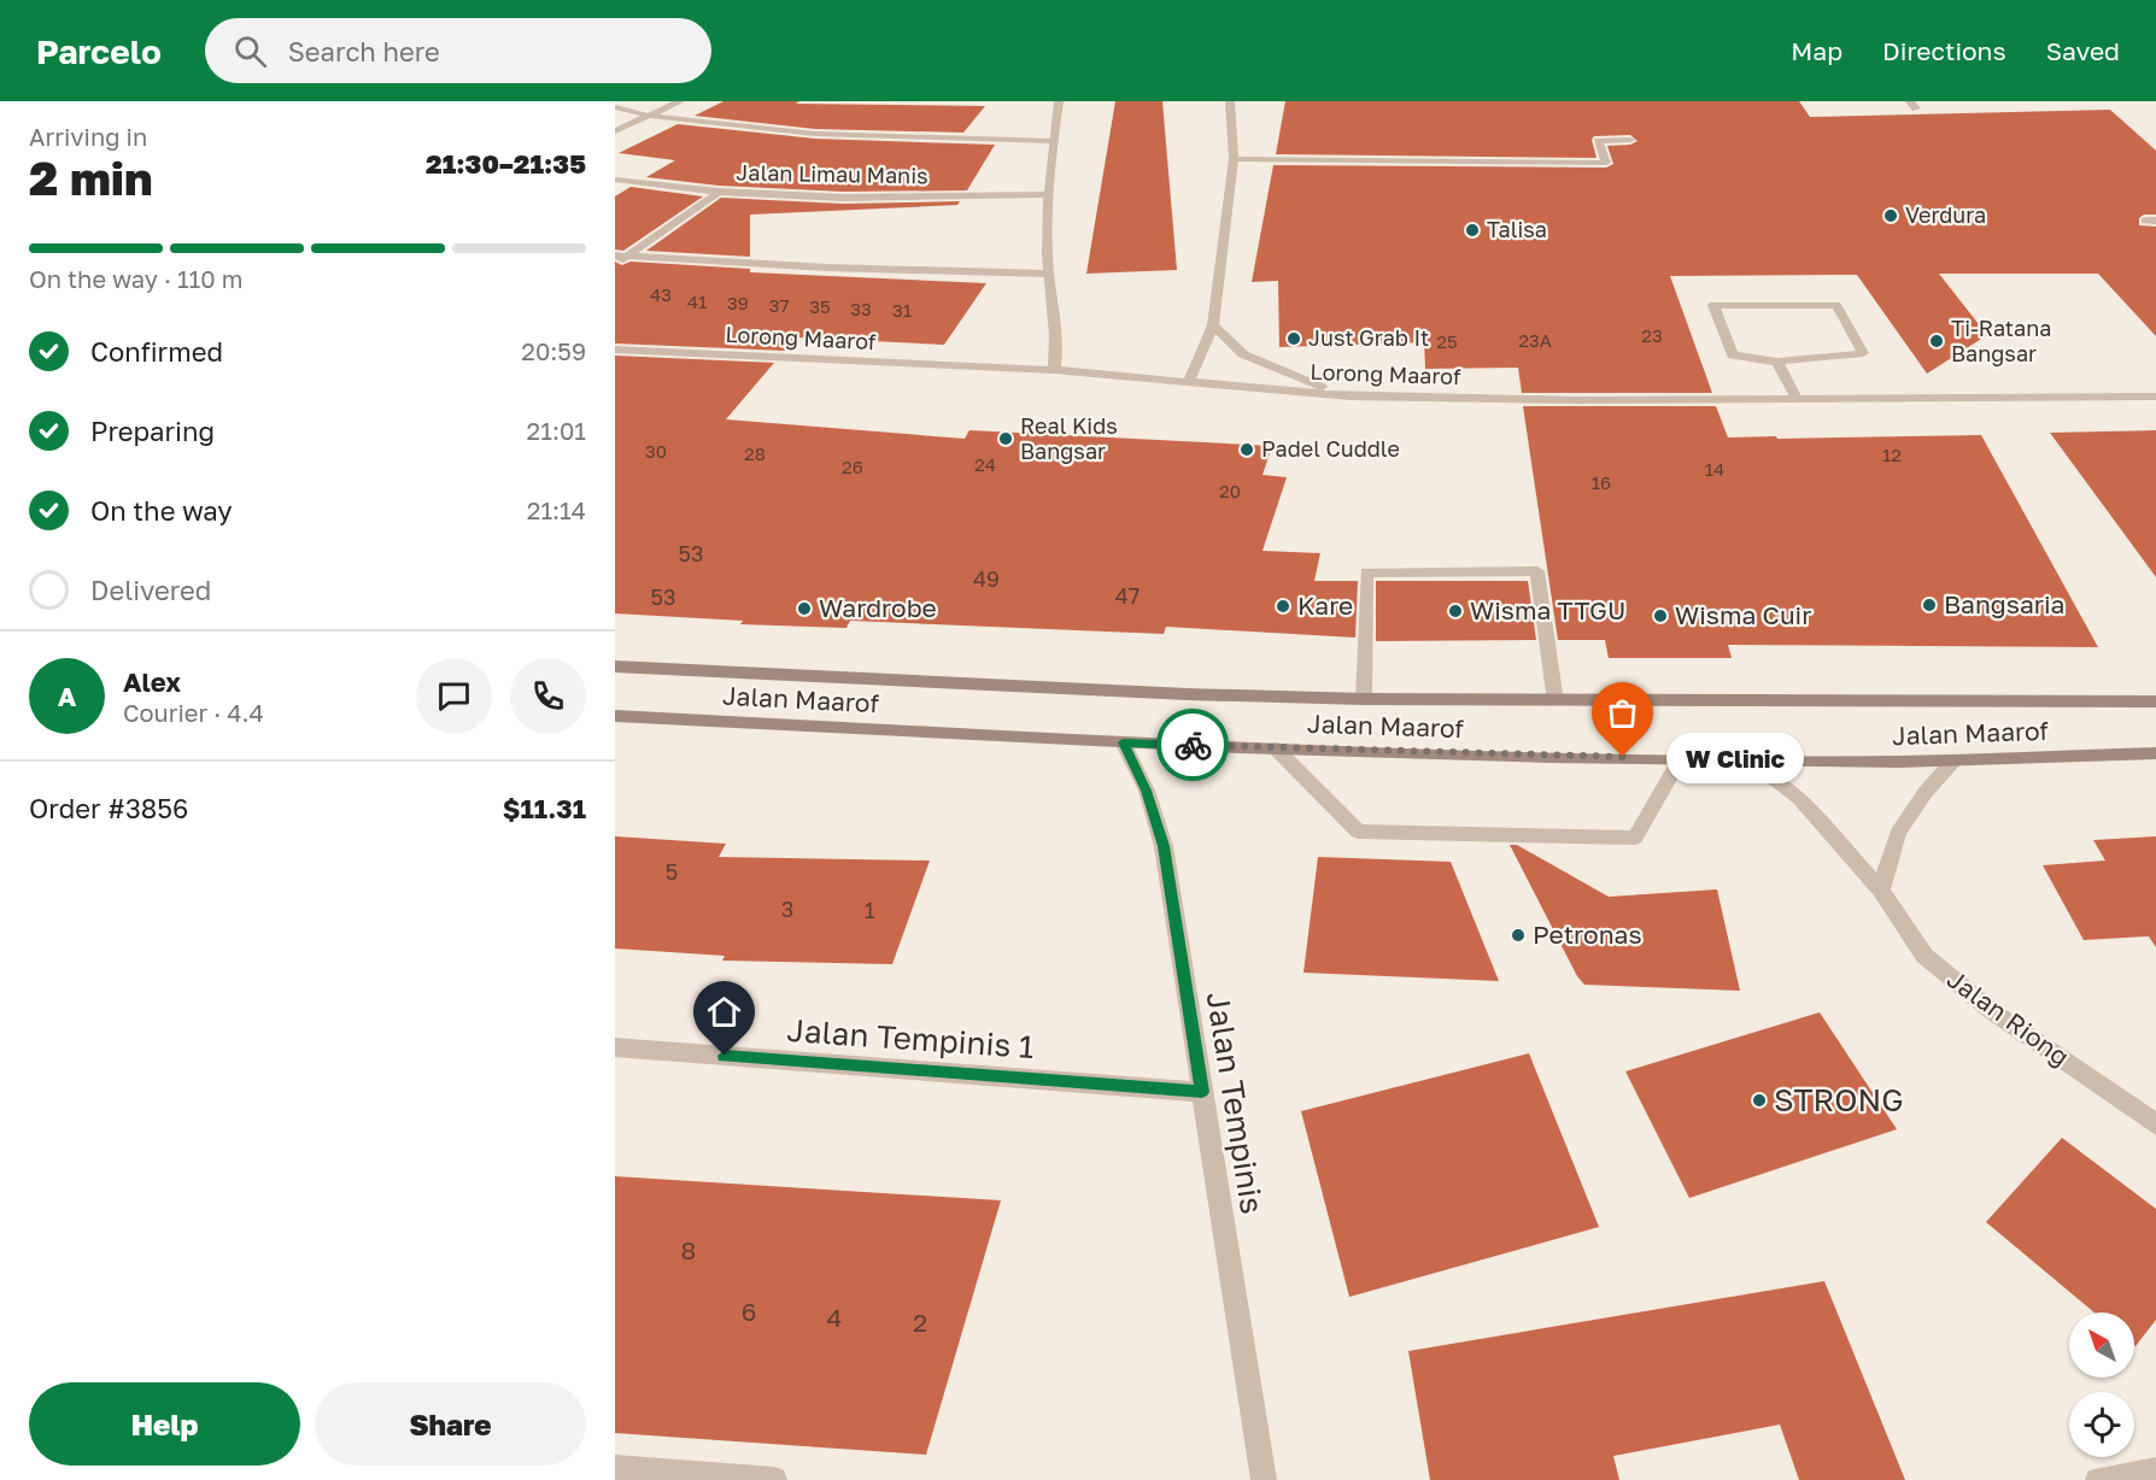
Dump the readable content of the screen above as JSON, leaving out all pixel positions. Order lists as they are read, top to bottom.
{
  "streets": {
    "main road": ["Jalan Maarof"],
    "street": [
      "Jalan Limau Manis",
      "Lorong Maarof",
      "Jalan Riong",
      "Jalan Tempinis 1",
      "Jalan Tempinis"
    ]
  },
  "crossings": [
    ["Jalan Maarof", "Jalan Riong"],
    ["Jalan Maarof", "Jalan Tempinis"],
    ["Jalan Tempinis 1", "Jalan Tempinis"]
  ],
  "places": [
    "Verdura",
    "Talisa",
    "Just Grab It",
    "Ti-Ratana Bangsar",
    "Real Kids Bangsar",
    "Padel Cuddle",
    "Bangsaria",
    "Kare",
    "Wardrobe",
    "Wisma TTGU",
    "Wisma Cuir",
    "W Clinic",
    "Petronas",
    "STRONG"
  ],
  "house_numbers": [
    "43",
    "41",
    "39",
    "37",
    "35",
    "33",
    "31",
    "23",
    "23A",
    "25",
    "30",
    "28",
    "12",
    "24",
    "26",
    "14",
    "16",
    "20",
    "53",
    "49",
    "47",
    "53",
    "5",
    "3",
    "1",
    "8",
    "6",
    "4",
    "2"
  ],
  "north": "top left",
  "page": {
    "header": "Parcelo",
    "search": "Search here",
    "nav": ["Map", "Directions", "Saved"],
    "heading": ["2 min", "Arriving in", "21:30–21:35"],
    "panel": [
      "Alex",
      "Courier · 4.4",
      "Order #3856",
      "$11.31"
    ],
    "bar": "On the way · 110 m",
    "list": [
      ["Confirmed", "20:59"],
      ["Preparing", "21:01"],
      ["On the way", "21:14"],
      "Delivered"
    ],
    "round": "A",
    "bubble": "W Clinic",
    "buttons": ["Help", "Share"]
  }
}
